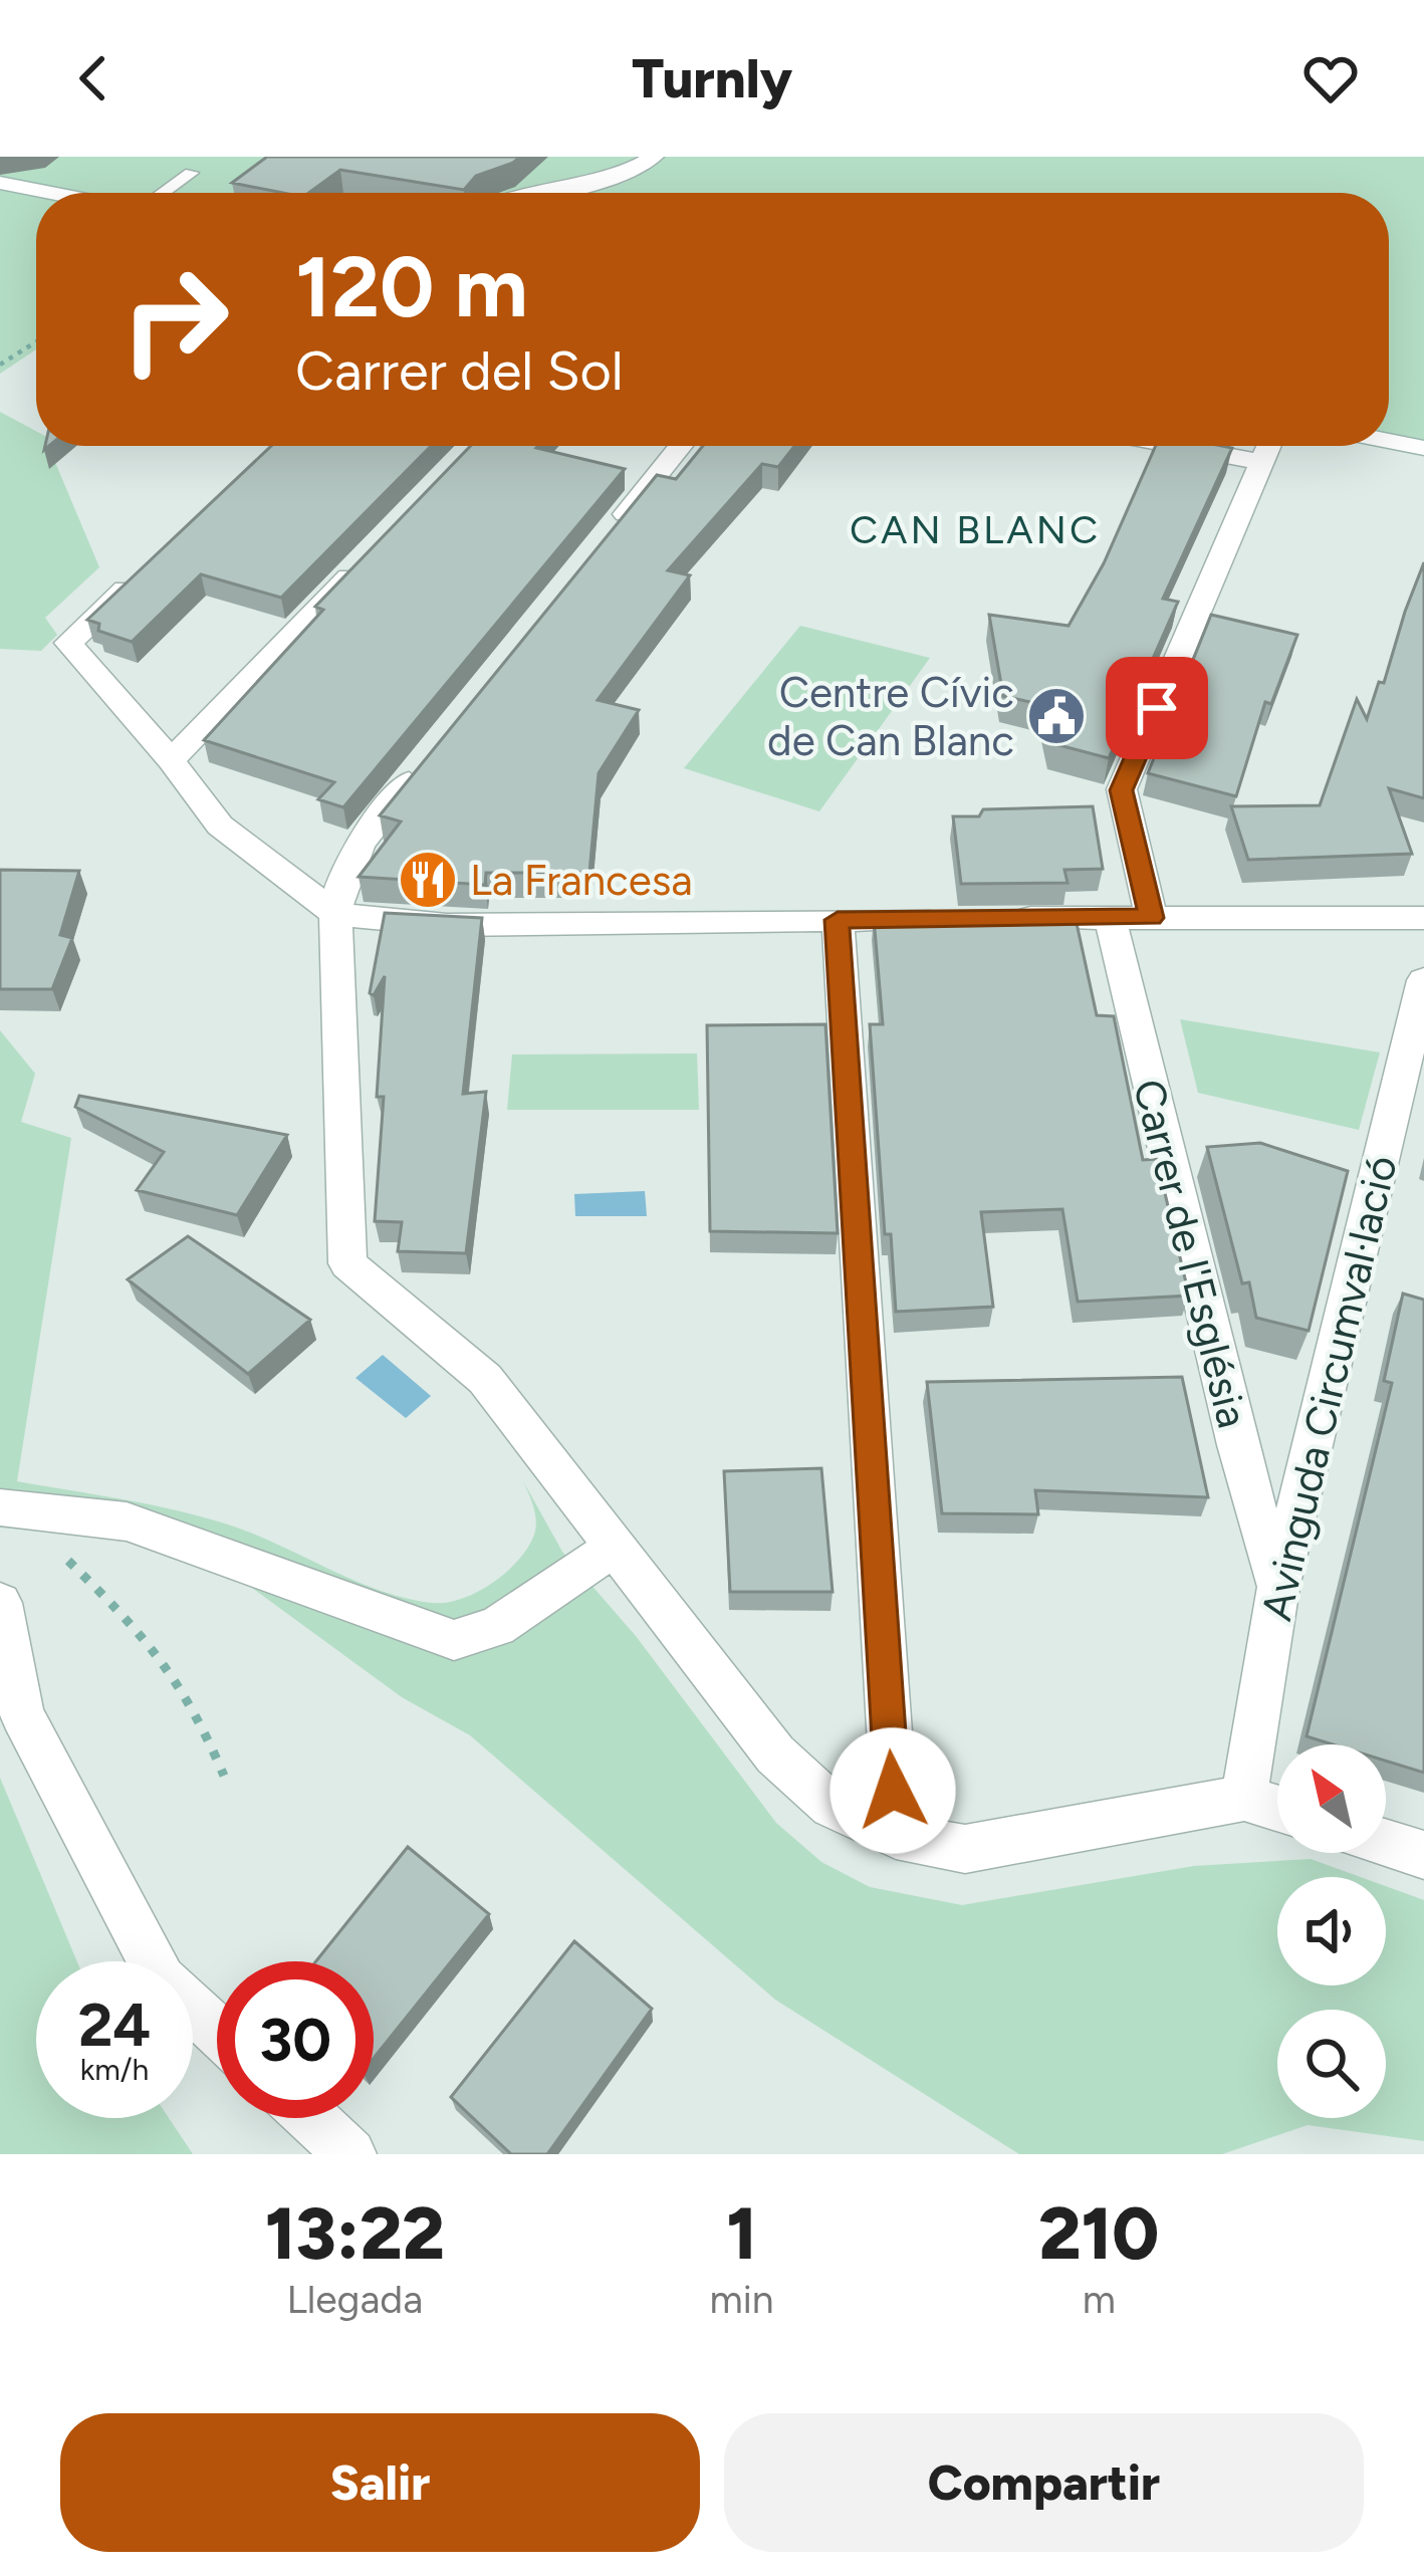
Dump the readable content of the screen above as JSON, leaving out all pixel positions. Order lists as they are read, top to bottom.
{
  "streets": {
    "street": ["Carrer de l'Església", "Avinguda Circumval·lació"]
  },
  "crossings": [
    ["Carrer de l'Església", "Avinguda Circumval·lació"]
  ],
  "districts": ["CAN BLANC"],
  "places": {
    "public building": ["Centre Cívic de Can Blanc"],
    "restaurant": ["La Francesa"]
  },
  "north": "top left",
  "page": {
    "header": "Turnly",
    "turn": ["120 m", "Carrer del Sol"],
    "speed": "24 km/h",
    "limit": "30",
    "eta": [
      "13:22",
      "Llegada",
      "1",
      "min",
      "210",
      "m"
    ],
    "buttons": ["Salir", "Compartir"]
  }
}
